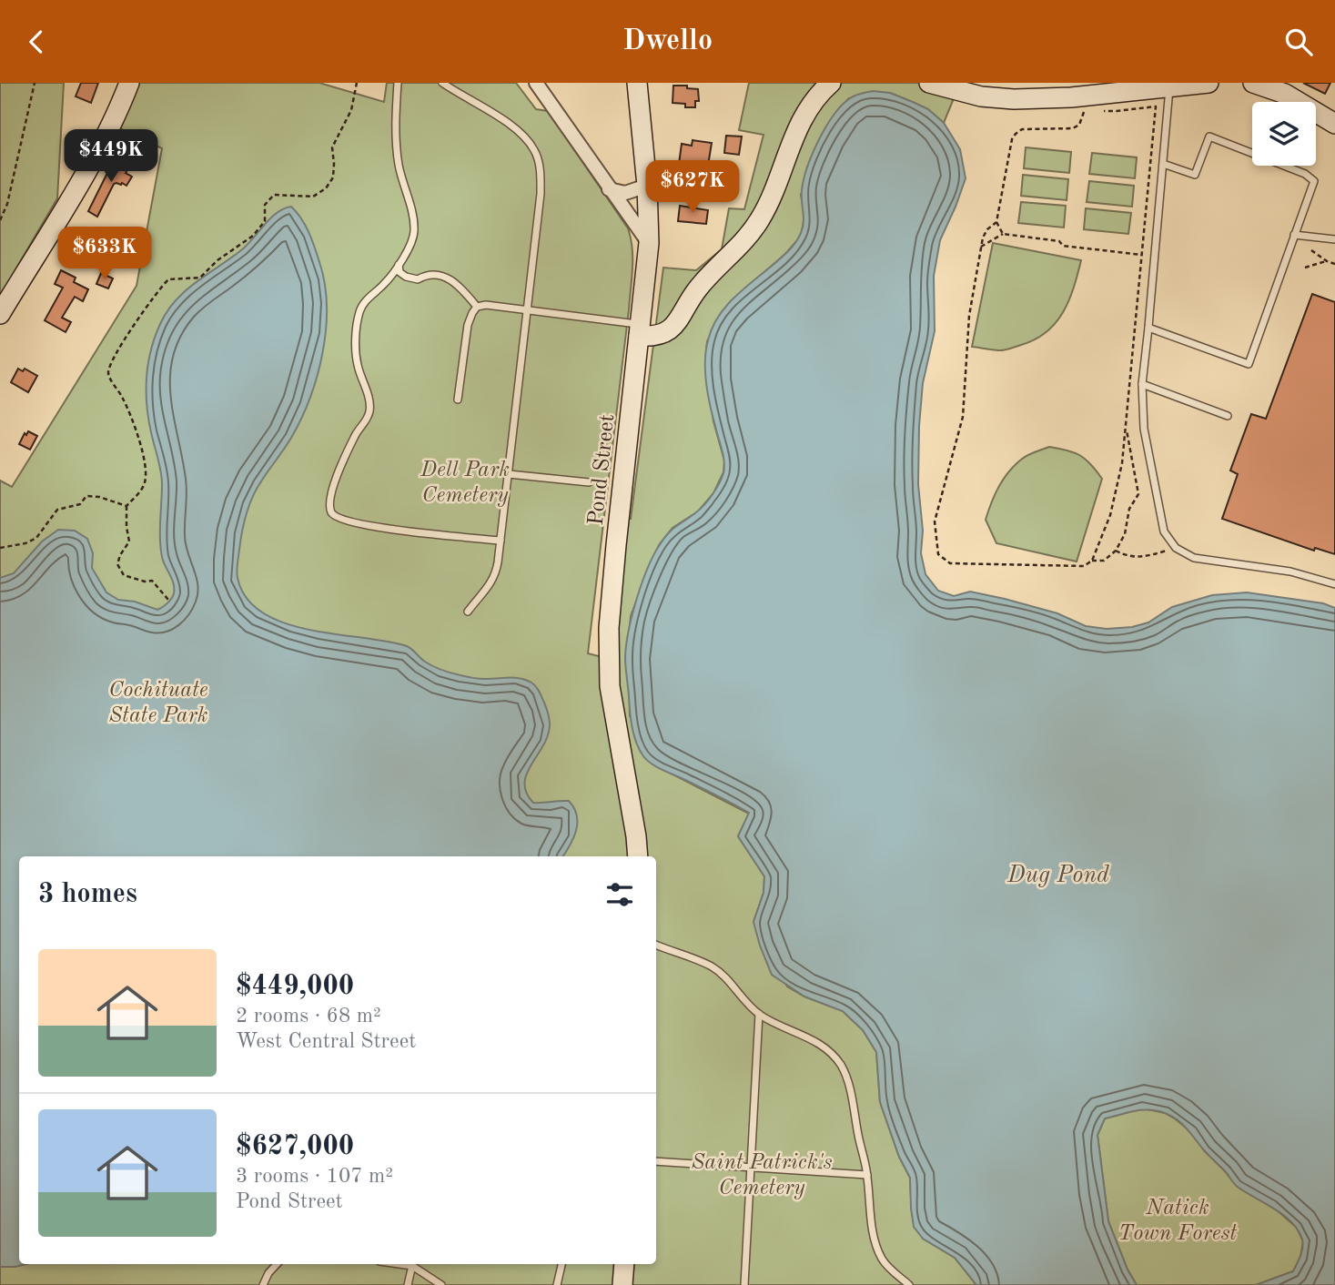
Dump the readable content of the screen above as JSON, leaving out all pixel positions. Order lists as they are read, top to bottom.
{
  "streets": {
    "street": ["Pond Street"]
  },
  "water": ["Dug Pond"],
  "parks": [
    "Dell Park Cemetery",
    "Cochituate State Park",
    "Saint Patrick's Cemetery",
    "Natick Town Forest"
  ],
  "page": {
    "header": "Dwello",
    "price": ["$449K", "$627K", "$633K"],
    "heading": "3 homes",
    "list": [
      {
        "name": "$449,000",
        "note": "2 rooms · 68 m² · West Central Street"
      },
      {
        "name": "$627,000",
        "note": "3 rooms · 107 m² · Pond Street"
      }
    ]
  }
}
